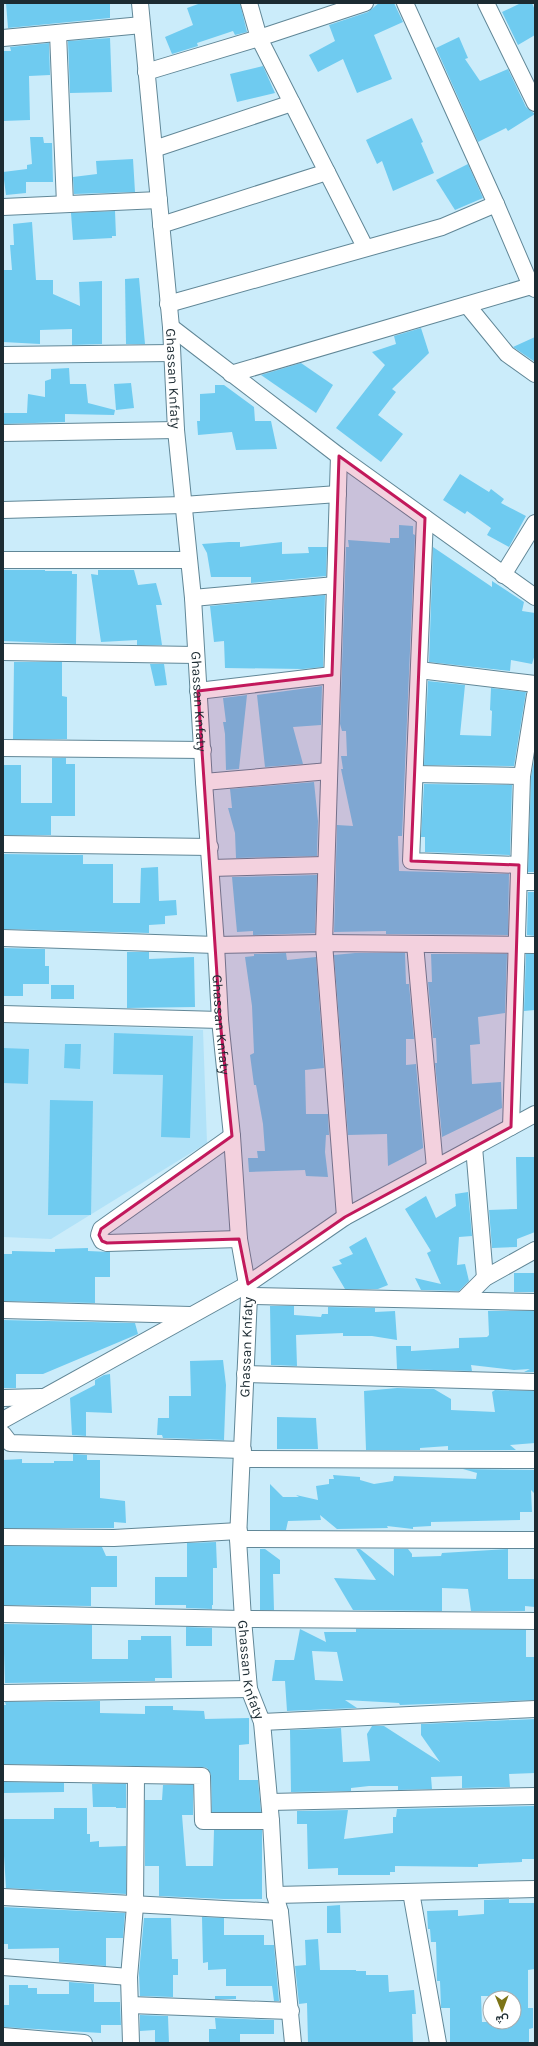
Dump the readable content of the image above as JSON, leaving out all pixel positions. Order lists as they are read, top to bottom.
{
  "streets": {
    "street": ["Ghassan Knfaty"]
  },
  "north": "bottom"
}
